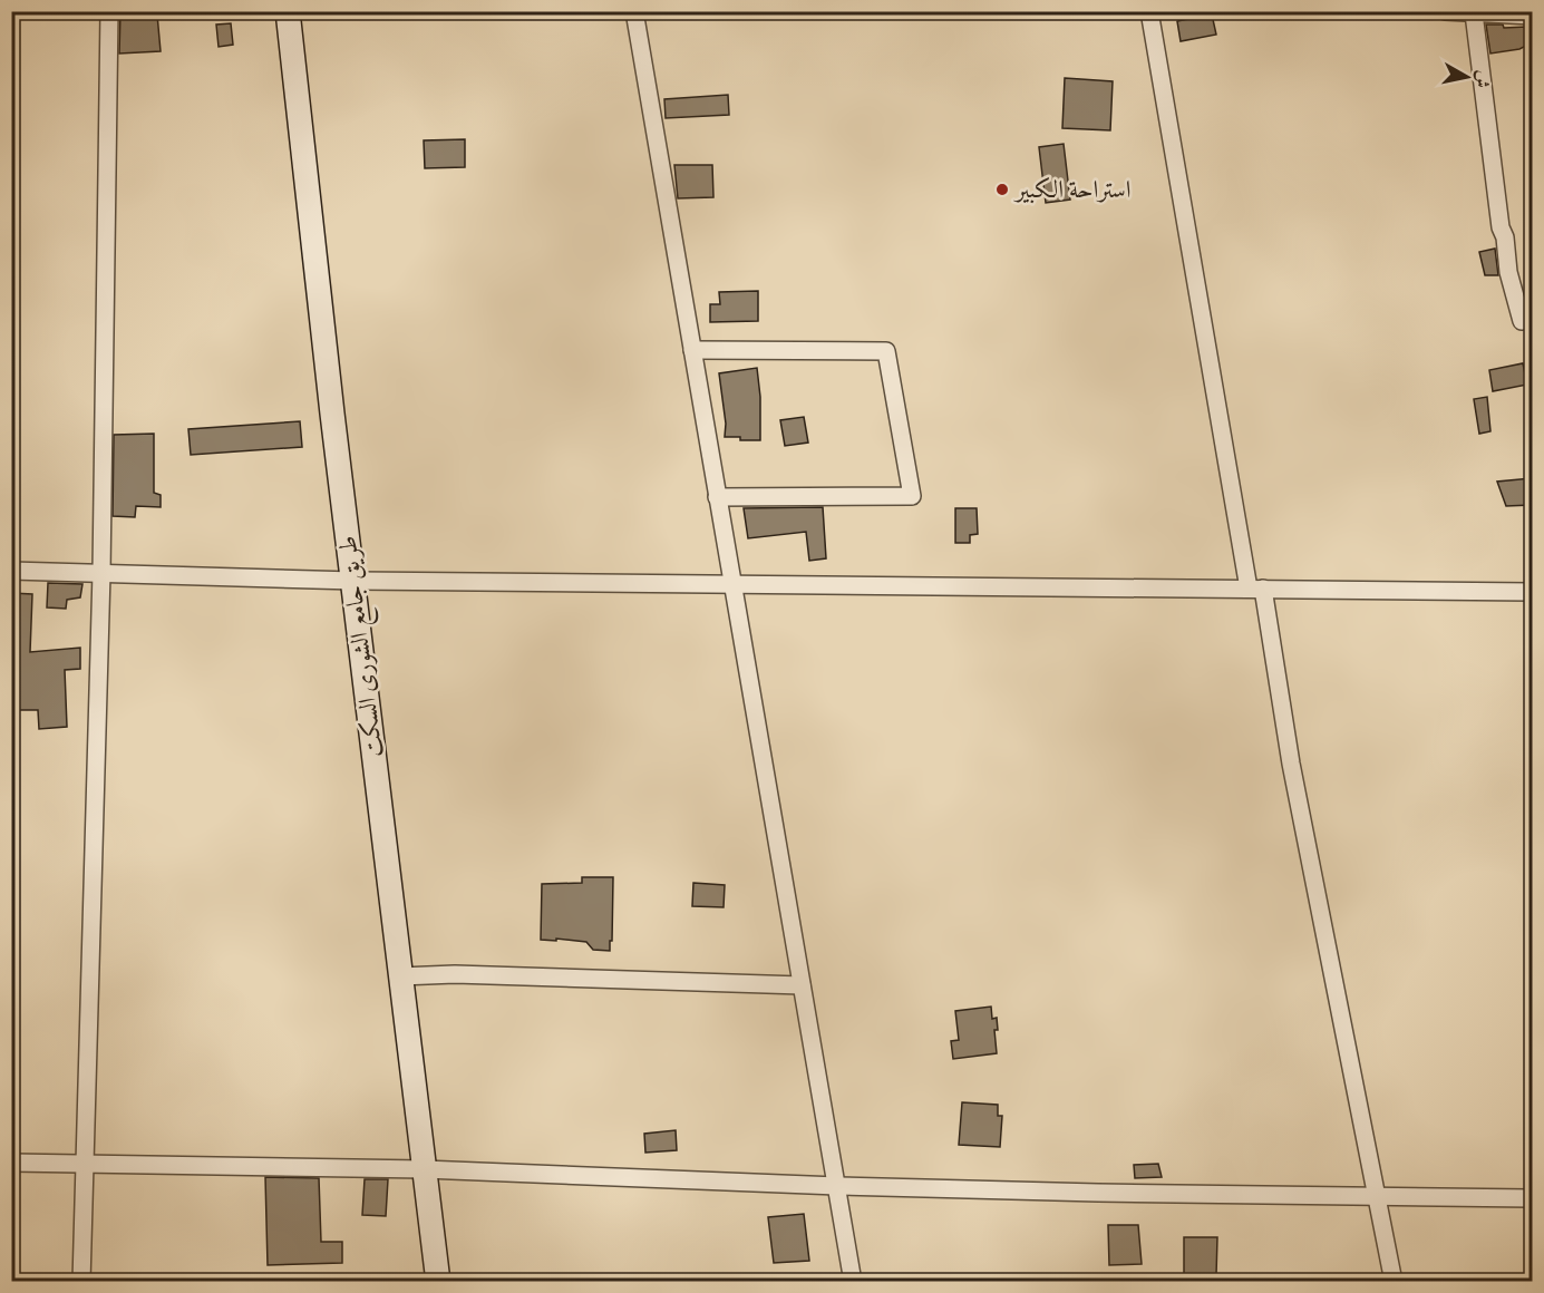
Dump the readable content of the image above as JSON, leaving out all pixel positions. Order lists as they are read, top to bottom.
{
  "streets": {
    "main road": ["طريق جامع الشورى السكت"]
  },
  "places": ["استراحة الكبير"],
  "north": "right"
}
